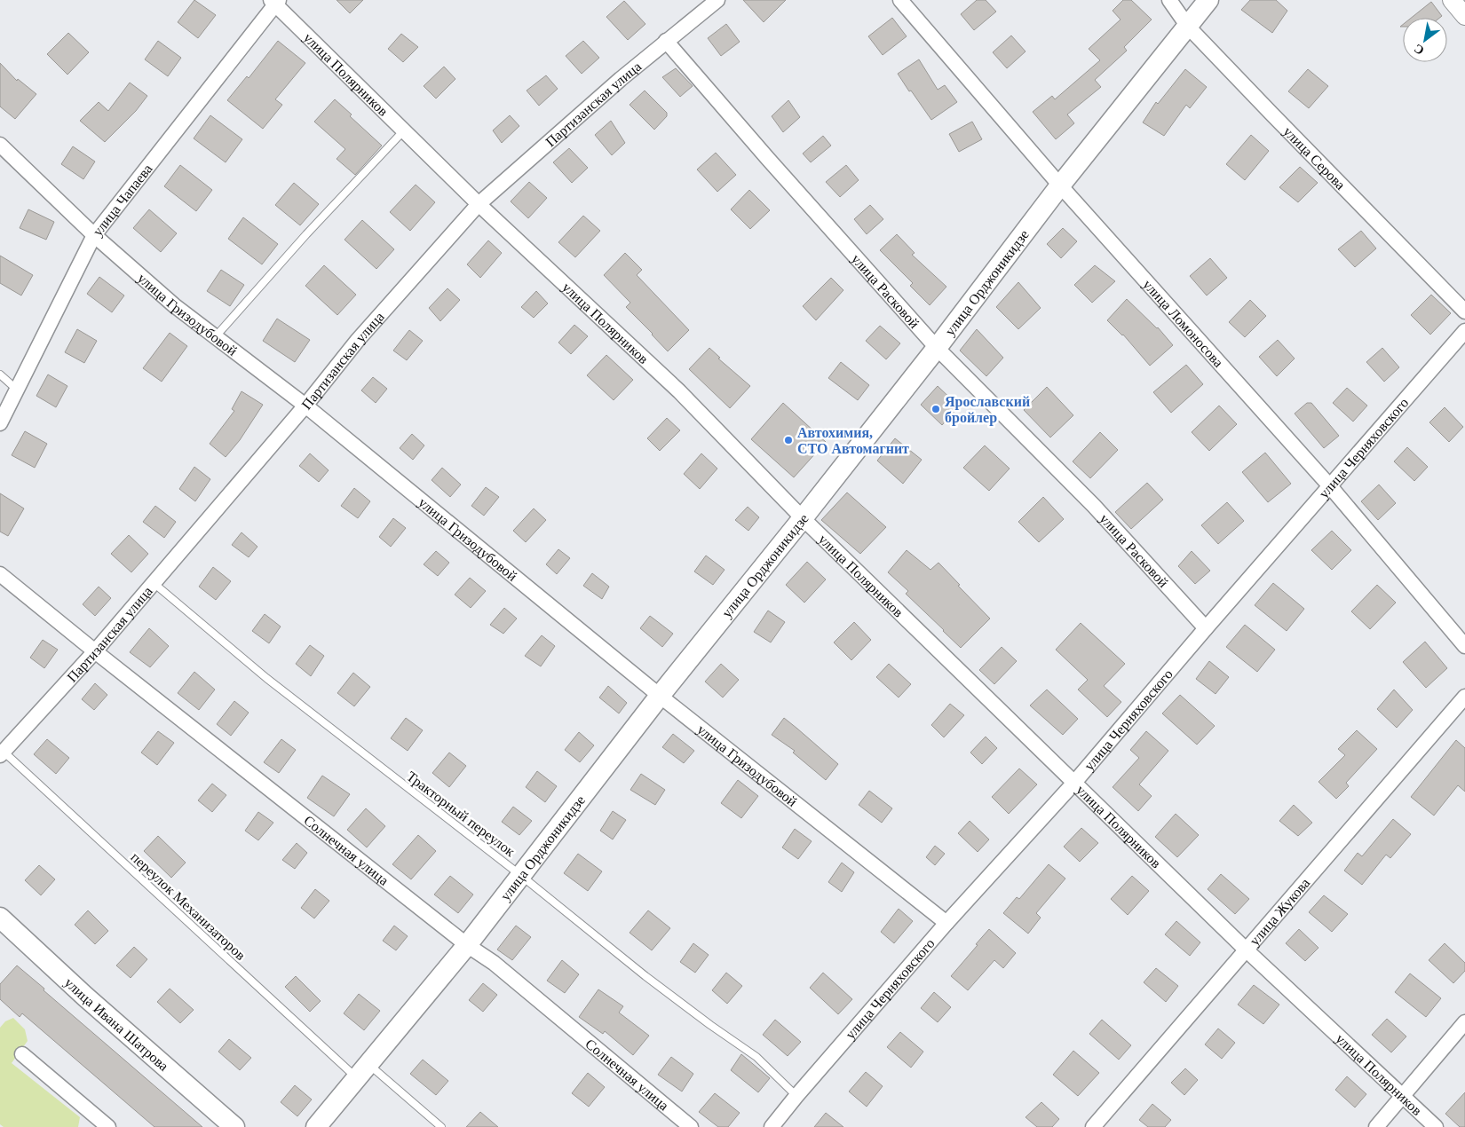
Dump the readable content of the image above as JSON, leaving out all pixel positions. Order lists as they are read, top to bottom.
{
  "streets": {
    "main road": ["улица Орджоникидзе", "улица Ивана Шатрова"],
    "street": [
      "улица Полярников",
      "Партизанская улица",
      "улица Серова",
      "улица Чапаева",
      "улица Расковой",
      "улица Гризодубовой",
      "улица Ломоносова",
      "улица Черняховского",
      "Солнечная улица",
      "улица Жукова"
    ],
    "lane": ["Тракторный переулок", "переулок Механизаторов"]
  },
  "crossings": [
    ["улица Полярников", "Партизанская улица"],
    ["улица Полярников", "улица Чапаева"],
    ["улица Полярников", "улица Орджоникидзе"],
    ["улица Полярников", "улица Черняховского"],
    ["улица Полярников", "улица Жукова"],
    ["Партизанская улица", "улица Расковой"],
    ["Партизанская улица", "улица Гризодубовой"],
    ["Партизанская улица", "Тракторный переулок"],
    ["Партизанская улица", "Солнечная улица"],
    ["Партизанская улица", "переулок Механизаторов"],
    ["улица Серова", "улица Орджоникидзе"],
    ["улица Чапаева", "улица Гризодубовой"],
    ["улица Орджоникидзе", "улица Расковой"],
    ["улица Орджоникидзе", "улица Гризодубовой"],
    ["улица Орджоникидзе", "улица Ломоносова"],
    ["улица Орджоникидзе", "Тракторный переулок"],
    ["улица Орджоникидзе", "Солнечная улица"],
    ["улица Орджоникидзе", "переулок Механизаторов"],
    ["улица Расковой", "улица Черняховского"],
    ["улица Гризодубовой", "улица Черняховского"],
    ["улица Ломоносова", "улица Черняховского"],
    ["улица Черняховского", "Тракторный переулок"]
  ],
  "places": ["Ярославский бройлер", "Автохимия, СТО Автомагнит"],
  "north": "bottom left"
}
